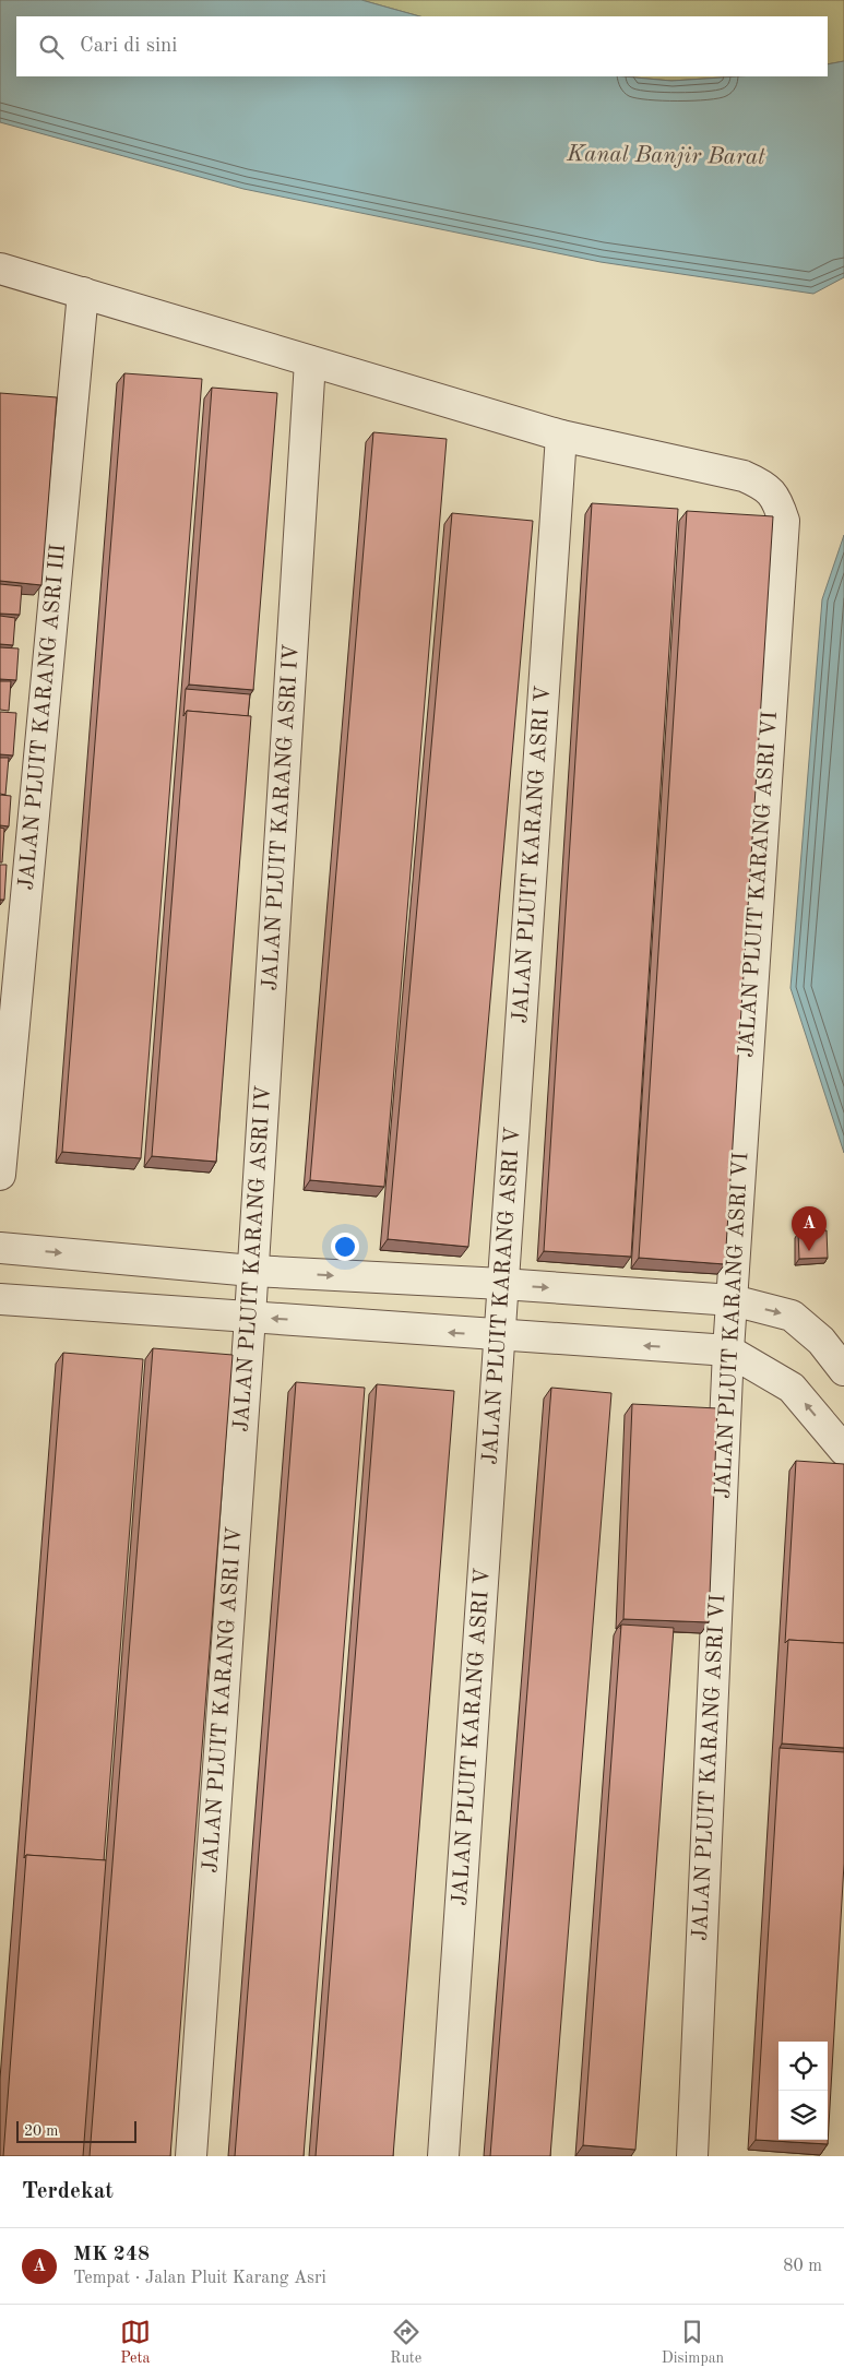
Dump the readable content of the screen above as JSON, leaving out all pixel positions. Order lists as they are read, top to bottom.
{
  "streets": {
    "street": [
      "JALAN PLUIT KARANG ASRI III",
      "JALAN PLUIT KARANG ASRI IV",
      "JALAN PLUIT KARANG ASRI V",
      "JALAN PLUIT KARANG ASRI VI"
    ]
  },
  "crossings": [
    ["JALAN PLUIT KARANG ASRI V", "JALAN PLUIT KARANG ASRI VI"]
  ],
  "water": ["Kanal Banjir Barat"],
  "scale_bar": "20 m",
  "page": {
    "search": "Cari di sini",
    "pins": "A",
    "scale": "20 m",
    "heading": "Terdekat",
    "list": [
      {
        "mark": "A",
        "name": "MK 248",
        "note": "Tempat · Jalan Pluit Karang Asri",
        "value": "80 m"
      }
    ],
    "nav": ["Peta", "Rute", "Disimpan"]
  }
}
